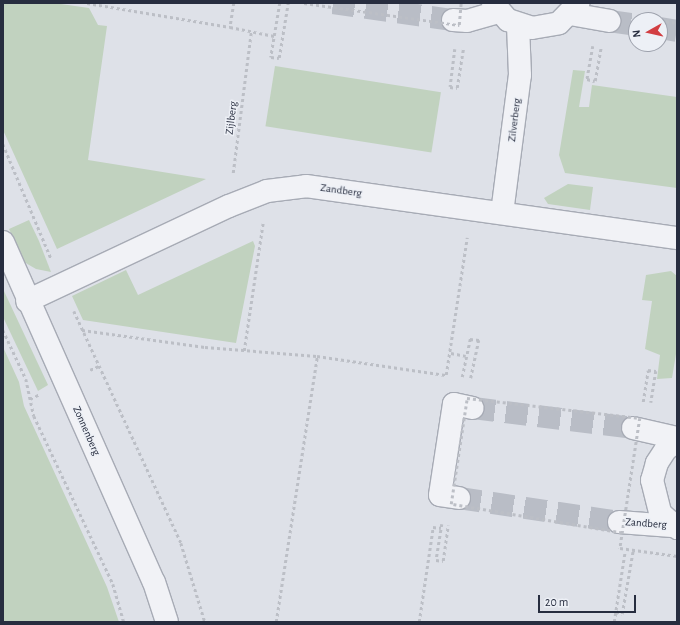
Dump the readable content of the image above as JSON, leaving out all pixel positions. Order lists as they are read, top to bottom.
{
  "streets": {
    "street": ["Zilverberg", "Zandberg", "Zonnenberg"],
    "path": ["Zijlberg"]
  },
  "crossings": [
    ["Zijlberg", "Zandberg"],
    ["Zilverberg", "Zandberg"],
    ["Zandberg", "Zonnenberg"]
  ],
  "scale_bar": "20 m",
  "north": "left"
}
